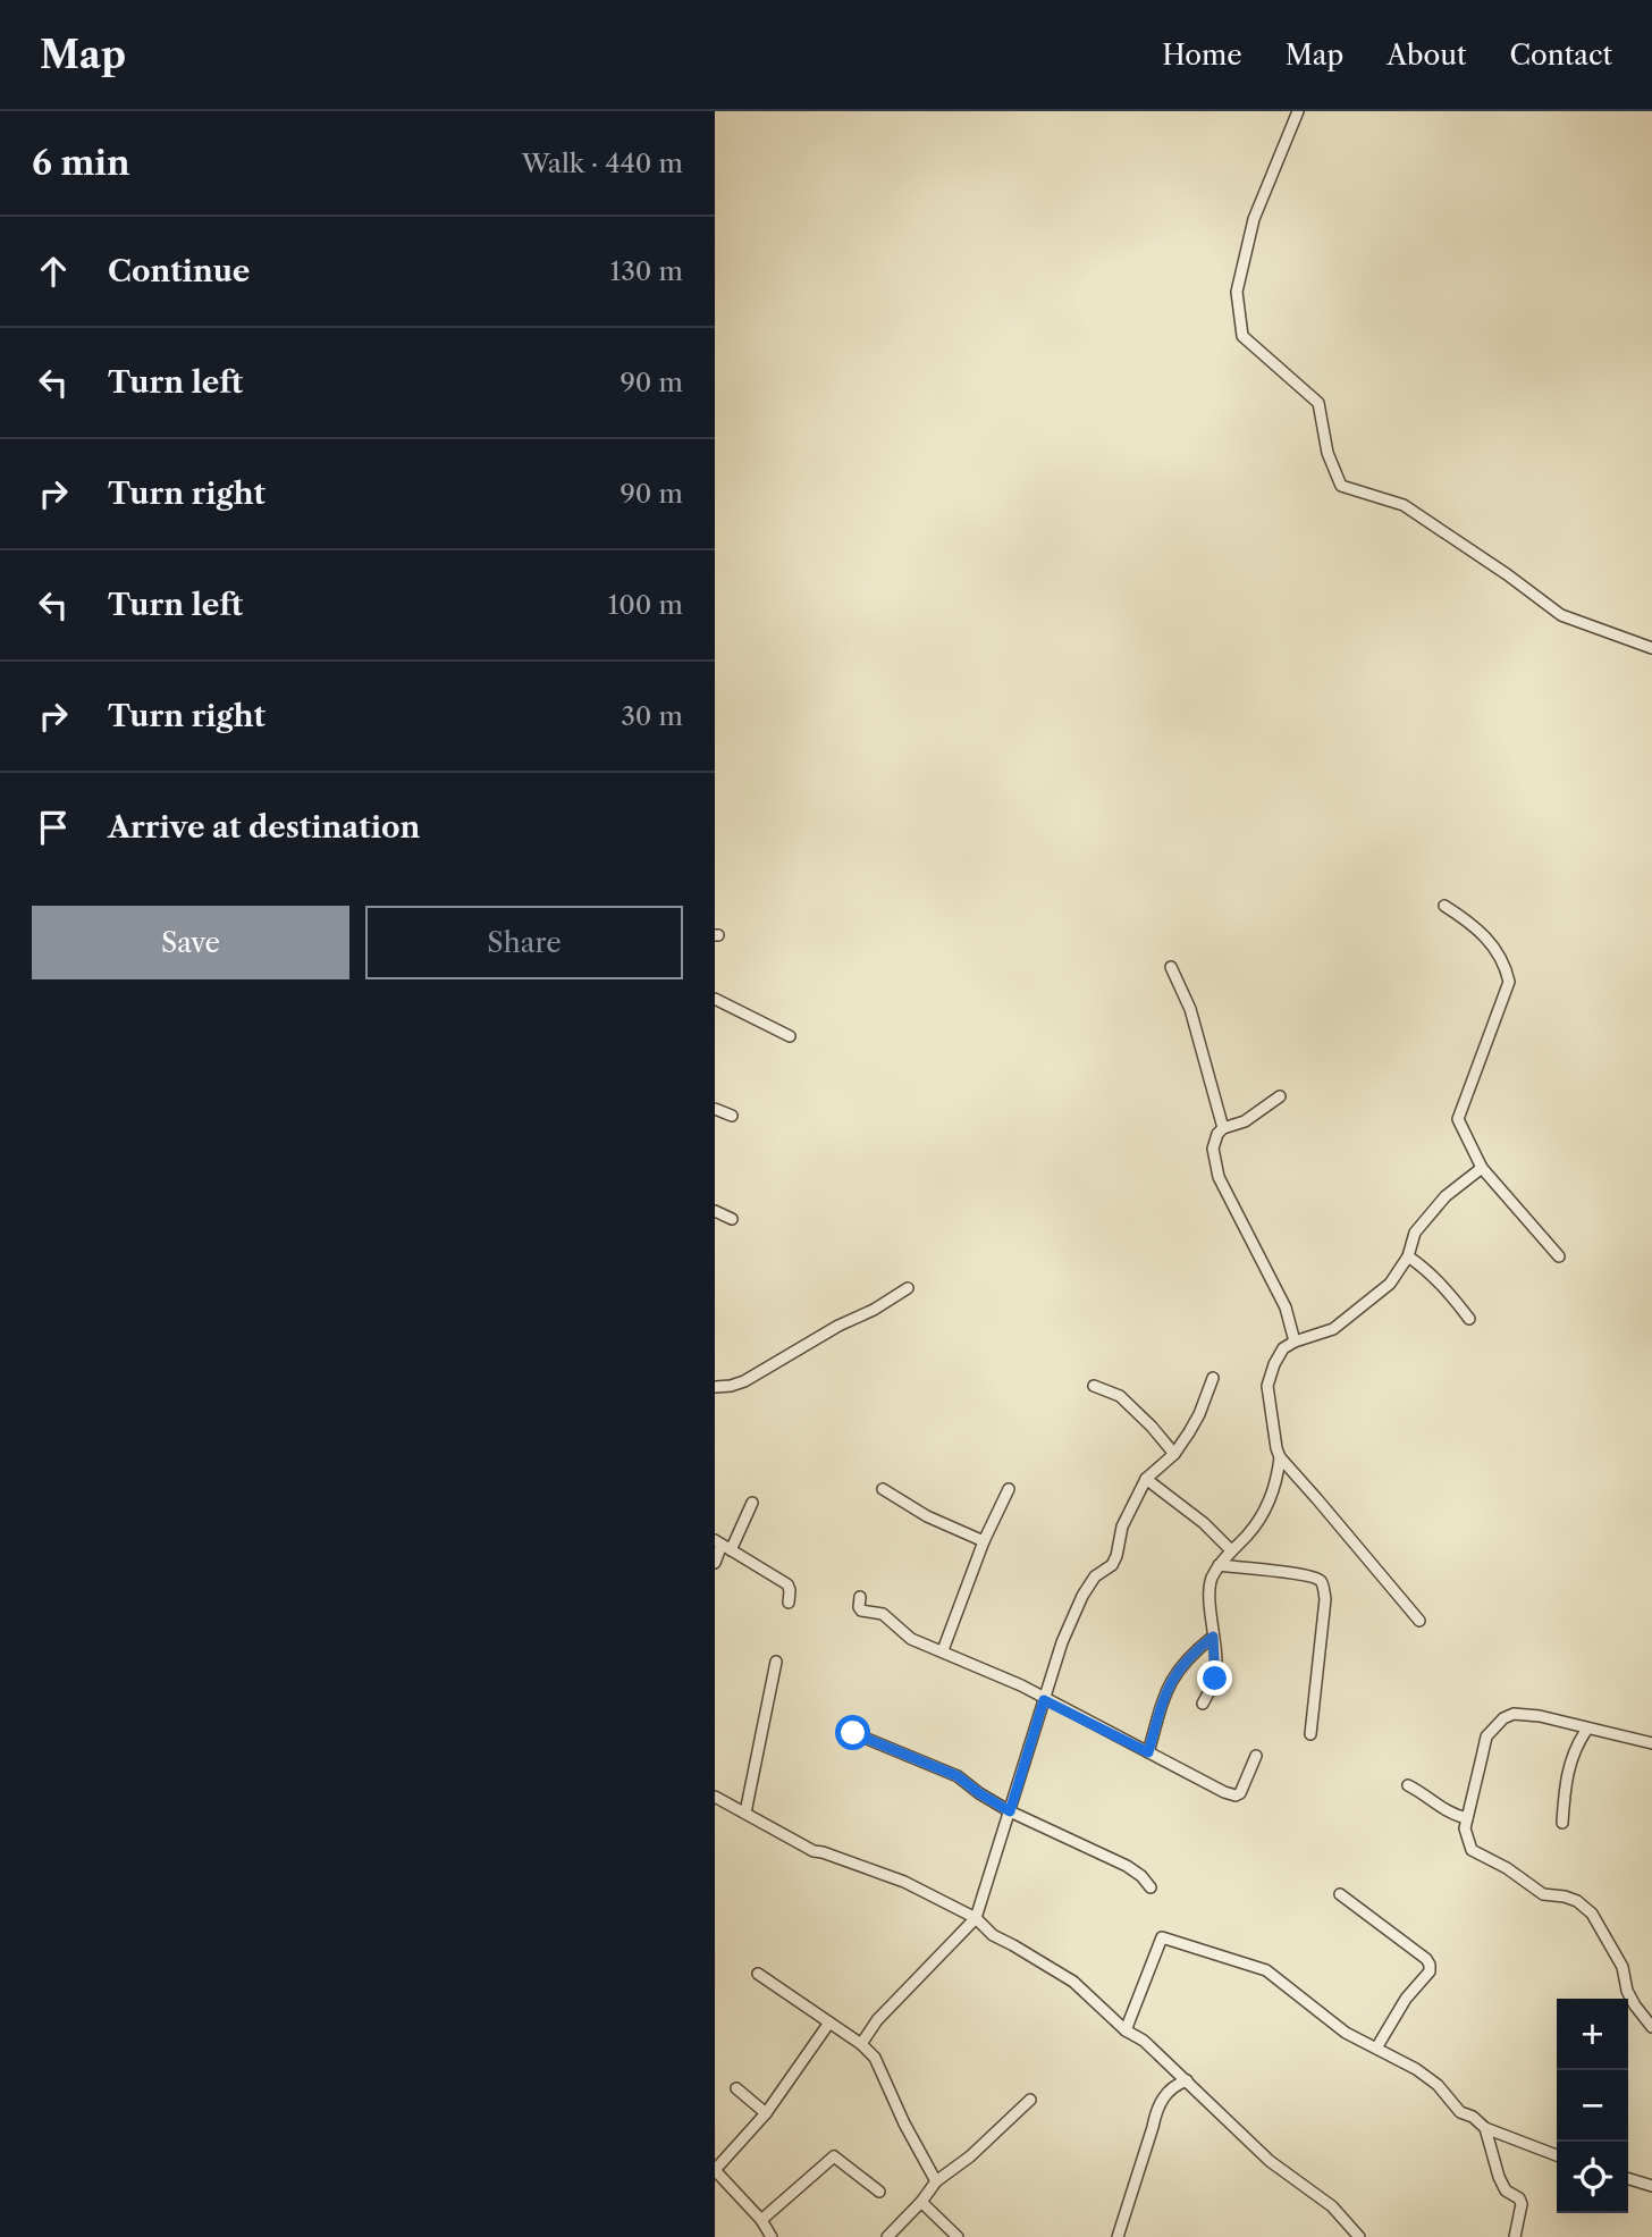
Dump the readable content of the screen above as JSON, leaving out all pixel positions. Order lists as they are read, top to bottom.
{
  "page": {
    "header": "Map",
    "nav": [
      "Home",
      "Map",
      "About",
      "Contact"
    ],
    "heading": ["6 min", "Walk · 440 m"],
    "list": [
      ["Continue", "130 m"],
      ["Turn left", "90 m"],
      ["Turn right", "90 m"],
      ["Turn left", "100 m"],
      ["Turn right", "30 m"],
      "Arrive at destination"
    ],
    "buttons": ["Save", "Share"],
    "map_buttons": ["+", "−"]
  }
}
